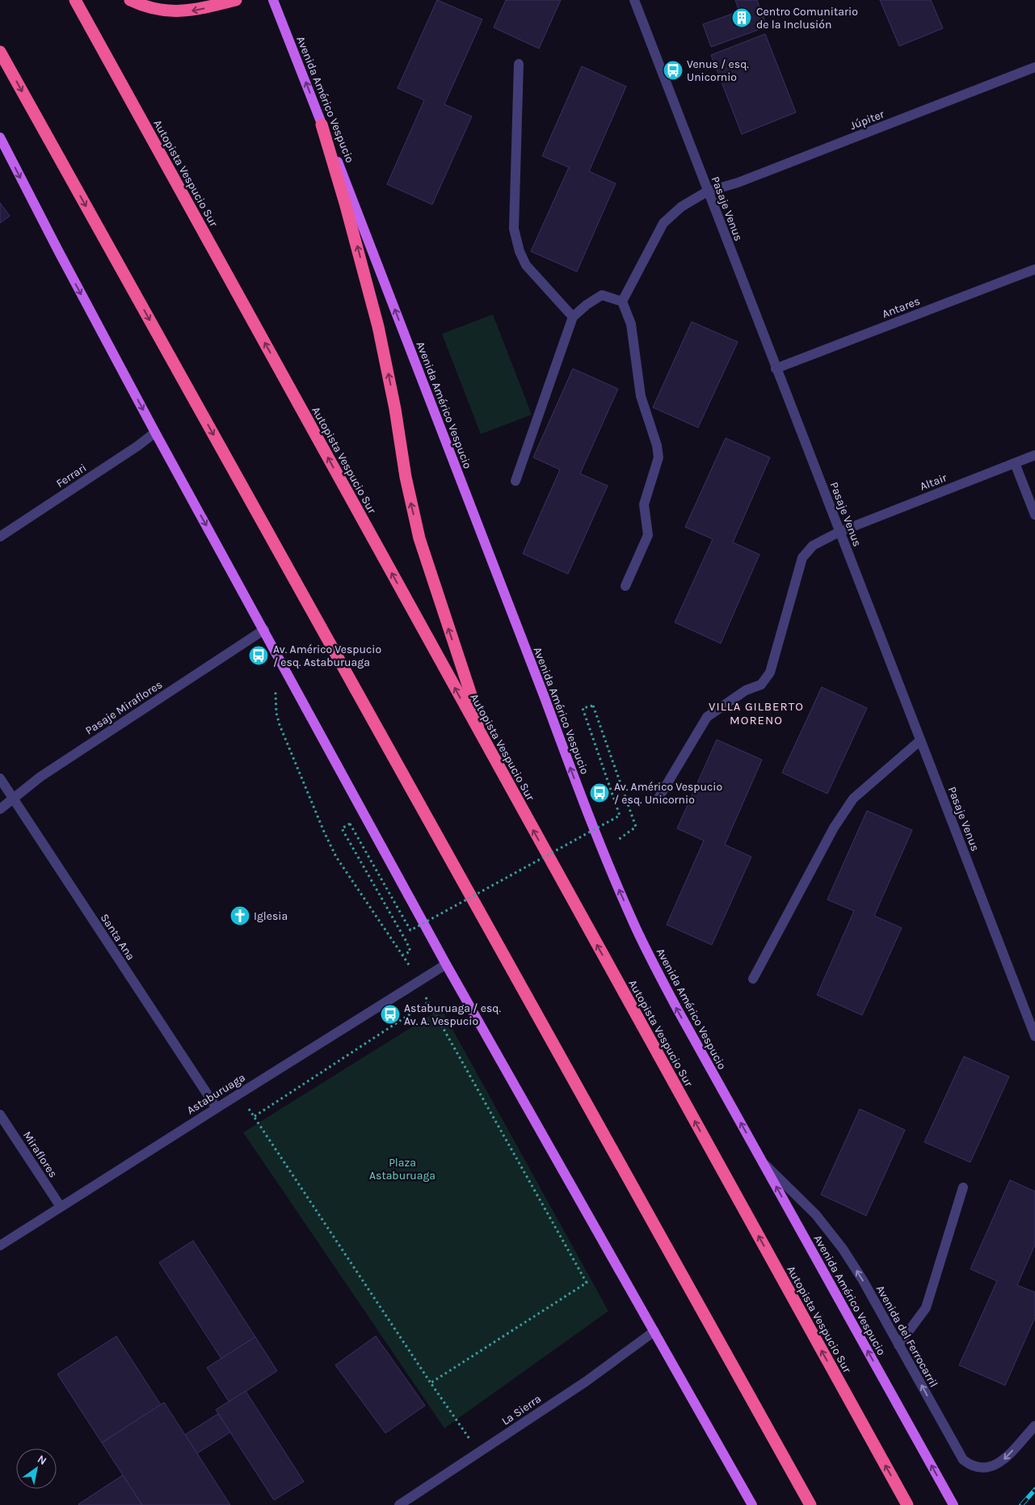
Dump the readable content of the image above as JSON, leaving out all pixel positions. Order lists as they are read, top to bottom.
{
  "streets": {
    "highway": ["Autopista Vespucio Sur"],
    "main road": ["Avenida Américo Vespucio"],
    "street": [
      "Júpiter",
      "Pasaje Venus",
      "Antares",
      "Ferrari",
      "Altair",
      "Pasaje Miraflores",
      "Santa Ana",
      "Astaburuaga",
      "Miraflores",
      "Avenida del Ferrocarril",
      "La Sierra"
    ]
  },
  "crossings": [
    ["Avenida Américo Vespucio", "Avenida del Ferrocarril"],
    ["Júpiter", "Pasaje Venus"],
    ["Pasaje Venus", "Antares"],
    ["Pasaje Venus", "Altair"],
    ["Pasaje Miraflores", "Santa Ana"],
    ["Santa Ana", "Astaburuaga"],
    ["Astaburuaga", "Miraflores"]
  ],
  "one_way": ["Avenida Américo Vespucio", "Avenida del Ferrocarril"],
  "districts": ["VILLA GILBERTO MORENO"],
  "parks": ["Plaza Astaburuaga"],
  "places": {
    "building": ["Centro Comunitario de la Inclusión"],
    "bus stop": [
      "Venus / esq. Unicornio",
      "Av. Américo Vespucio / esq. Astaburuaga",
      "Av. Américo Vespucio / esq. Unicornio",
      "Astaburuaga / esq. Av. A. Vespucio"
    ],
    "church": ["Iglesia"]
  },
  "north": "top right"
}
